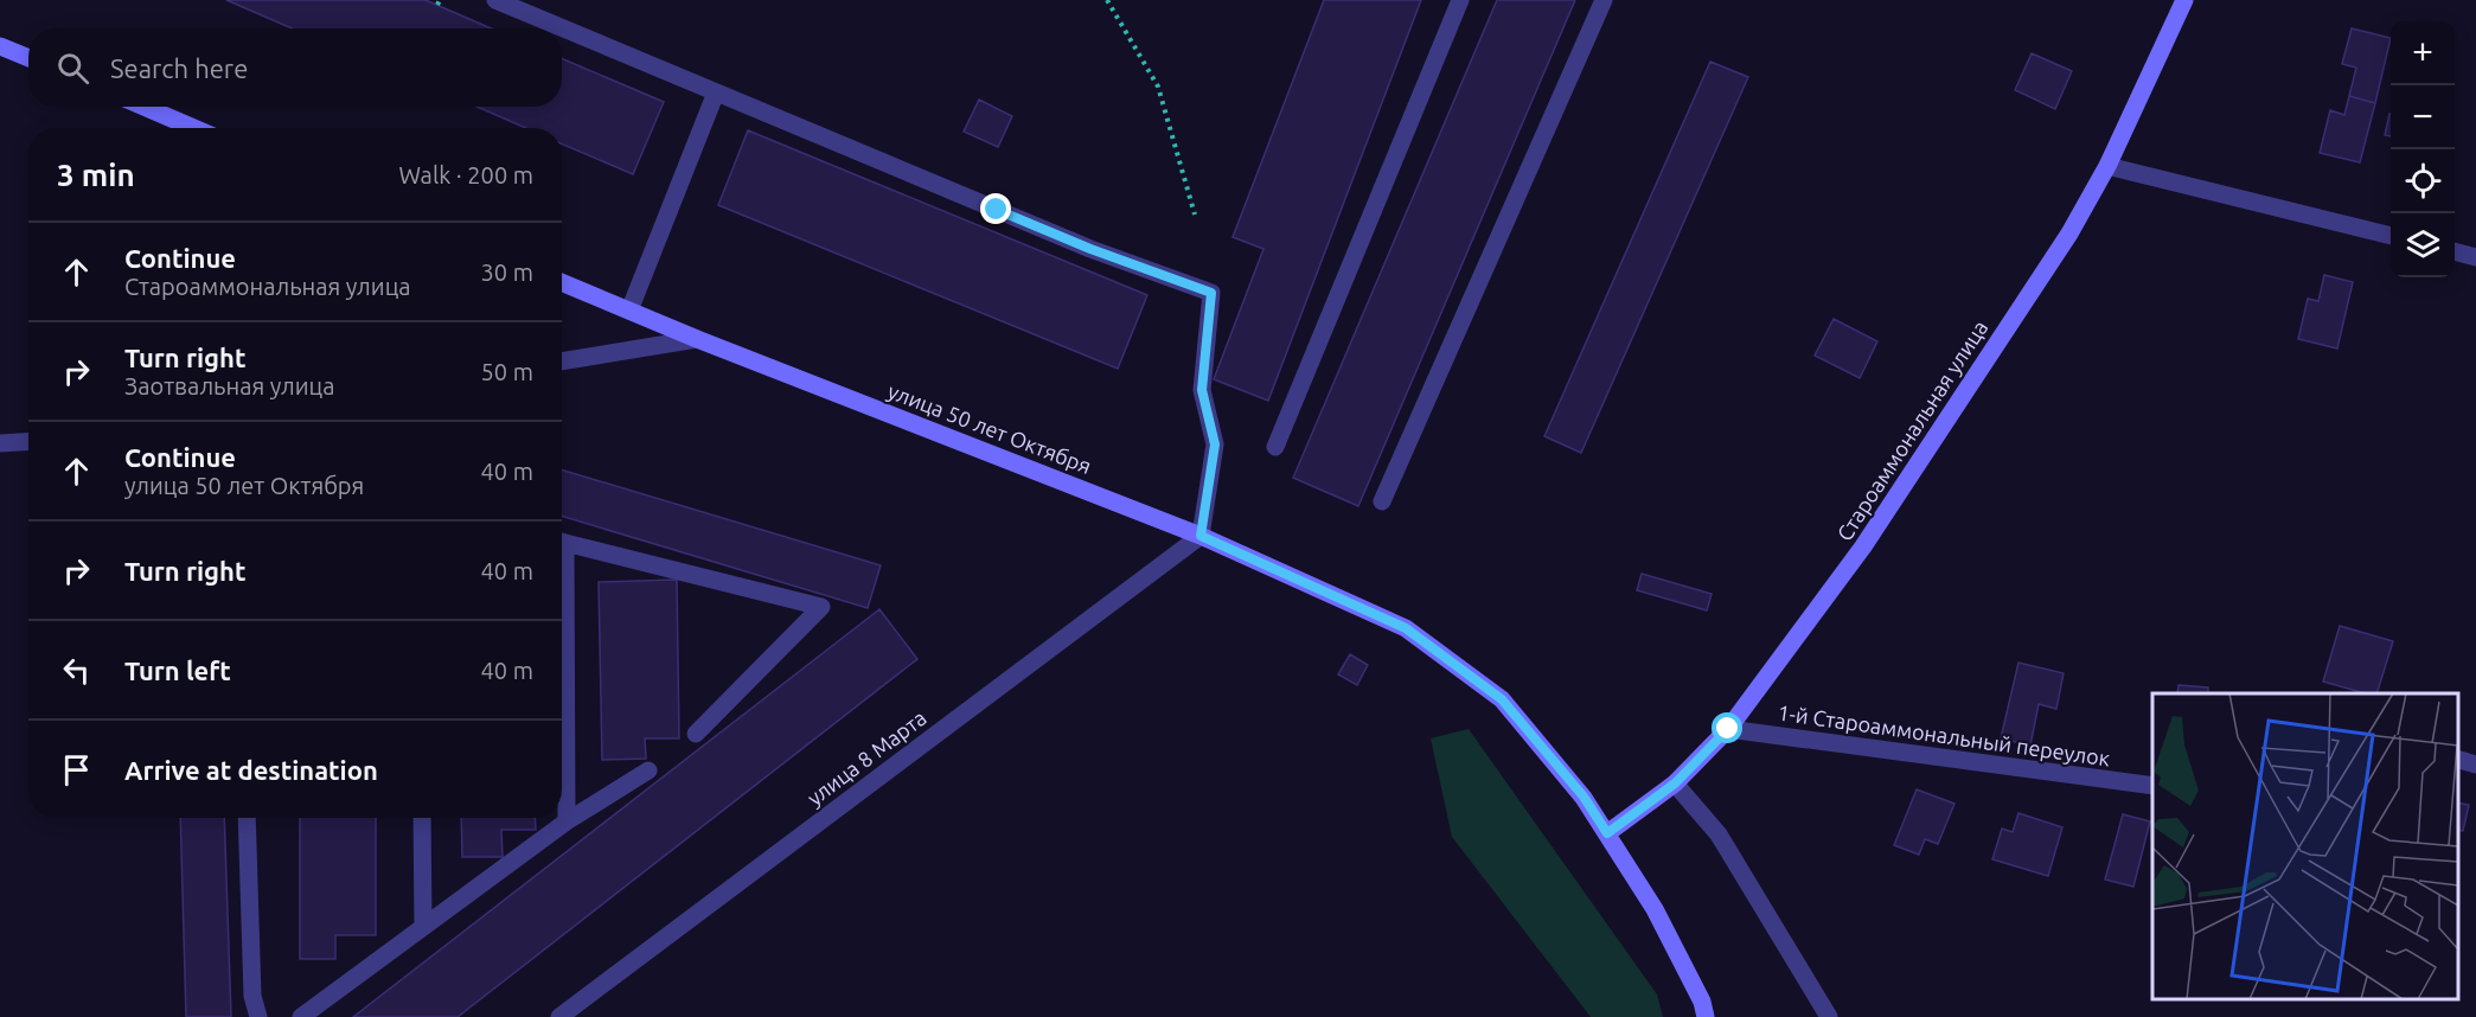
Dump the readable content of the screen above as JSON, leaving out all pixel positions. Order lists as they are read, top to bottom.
{
  "streets": {
    "main road": ["улица 50 лет Октября", "Староаммональная улица"],
    "street": ["1-й Староаммональный переулок", "улица 8 Марта"]
  },
  "crossings": [
    ["улица 50 лет Октября", "Староаммональная улица"],
    ["улица 50 лет Октября", "улица 8 Марта"],
    ["Староаммональная улица", "1-й Староаммональный переулок"]
  ],
  "page": {
    "map_buttons": ["+", "−"],
    "search": "Search here",
    "heading": ["3 min", "Walk · 200 m"],
    "list": [
      ["Continue", "Староаммональная улица", "30 m"],
      ["Turn right", "Заотвальная улица", "50 m"],
      ["Continue", "улица 50 лет Октября", "40 m"],
      ["Turn right", "40 m"],
      ["Turn left", "40 m"],
      "Arrive at destination"
    ]
  }
}
